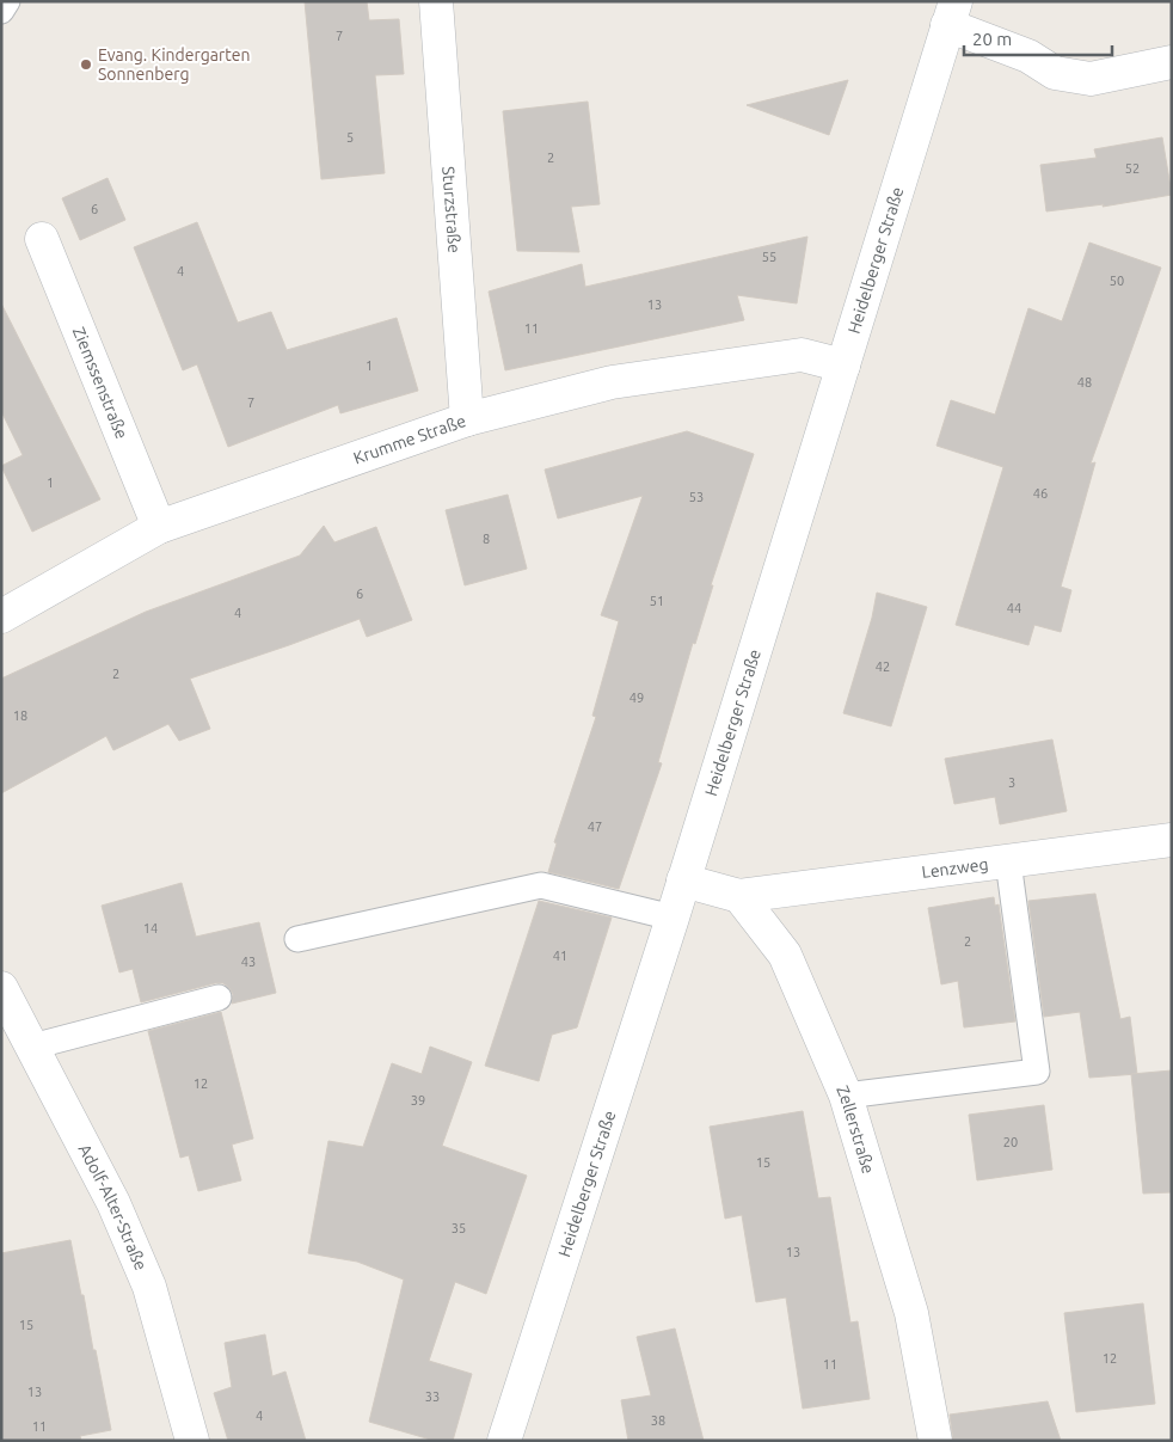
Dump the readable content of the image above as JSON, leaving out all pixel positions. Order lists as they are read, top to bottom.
{
  "streets": {
    "street": [
      "Sturzstraße",
      "Heidelberger Straße",
      "Ziemssenstraße",
      "Krumme Straße",
      "Lenzweg",
      "Zellerstraße",
      "Adolf-Alter-Straße"
    ]
  },
  "crossings": [
    ["Sturzstraße", "Krumme Straße"],
    ["Heidelberger Straße", "Krumme Straße"],
    ["Ziemssenstraße", "Krumme Straße"],
    ["Lenzweg", "Zellerstraße"]
  ],
  "places": ["Evang. Kindergarten Sonnenberg"],
  "house_numbers": [
    "7",
    "5",
    "2",
    "52",
    "6",
    "55",
    "4",
    "50",
    "13",
    "11",
    "1",
    "48",
    "7",
    "1",
    "46",
    "53",
    "8",
    "6",
    "51",
    "44",
    "4",
    "42",
    "2",
    "49",
    "18",
    "3",
    "47",
    "14",
    "2",
    "41",
    "43",
    "12",
    "39",
    "20",
    "15",
    "35",
    "13",
    "15",
    "12",
    "11",
    "13",
    "33",
    "4",
    "38",
    "11"
  ],
  "scale_bar": "20 m"
}
